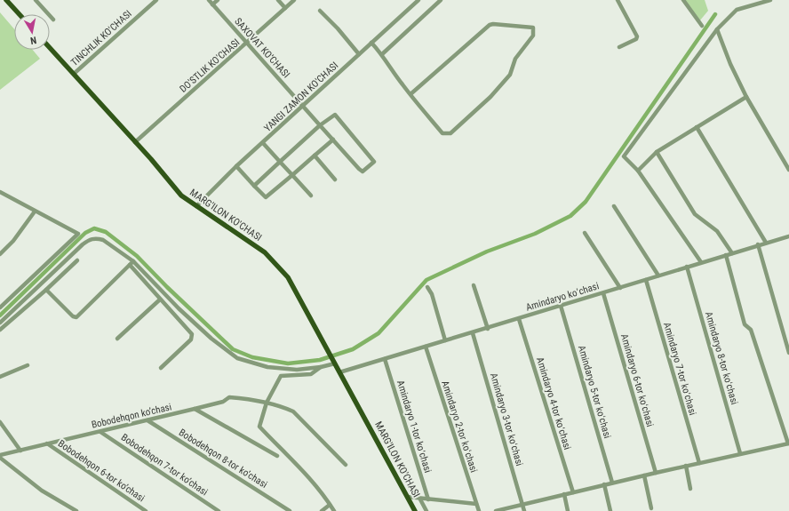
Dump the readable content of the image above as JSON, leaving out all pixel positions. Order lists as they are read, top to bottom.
{
  "streets": {
    "main road": ["MARG'ILON KO'CHASI"],
    "street": [
      "TINCHLIK KO'CHASI",
      "SAXOVAT KO'CHASI",
      "DO'STLIK KO'CHASI",
      "YANGI ZAMON KO'CHASI",
      "Amindaryo koʻchasi",
      "Amindaryo 8-tor koʻchasi",
      "Amindaryo 7-tor koʻchasi",
      "Amindaryo 6-tor koʻchasi",
      "Amindaryo 5-tor koʻchasi",
      "Amindaryo 4-tor koʻchasi",
      "Bobodehqon koʼchasi",
      "Amindaryo 3-tor koʻchasi",
      "Amindaryo 1-tor koʻchasi",
      "Amindaryo 2-tor koʻchasi",
      "Bobodehqon 8-tor koʼchasi",
      "Bobodehqon 7-tor koʼchasi",
      "Bobodehqon 6-tor koʼchasi"
    ]
  },
  "crossings": [
    ["TINCHLIK KO'CHASI", "MARG'ILON KO'CHASI"],
    ["SAXOVAT KO'CHASI", "DO'STLIK KO'CHASI"],
    ["SAXOVAT KO'CHASI", "YANGI ZAMON KO'CHASI"],
    ["DO'STLIK KO'CHASI", "MARG'ILON KO'CHASI"],
    ["YANGI ZAMON KO'CHASI", "MARG'ILON KO'CHASI"],
    ["MARG'ILON KO'CHASI", "Amindaryo koʻchasi"],
    ["Amindaryo koʻchasi", "Amindaryo 8-tor koʻchasi"],
    ["Amindaryo koʻchasi", "Amindaryo 7-tor koʻchasi"],
    ["Amindaryo koʻchasi", "Amindaryo 6-tor koʻchasi"],
    ["Amindaryo koʻchasi", "Amindaryo 5-tor koʻchasi"],
    ["Amindaryo koʻchasi", "Amindaryo 4-tor koʻchasi"],
    ["Amindaryo koʻchasi", "Amindaryo 3-tor koʻchasi"],
    ["Amindaryo koʻchasi", "Amindaryo 1-tor koʻchasi"],
    ["Amindaryo koʻchasi", "Amindaryo 2-tor koʻchasi"],
    ["Bobodehqon koʼchasi", "Bobodehqon 8-tor koʼchasi"],
    ["Bobodehqon koʼchasi", "Bobodehqon 7-tor koʼchasi"],
    ["Bobodehqon koʼchasi", "Bobodehqon 6-tor koʼchasi"]
  ],
  "north": "bottom"
}
